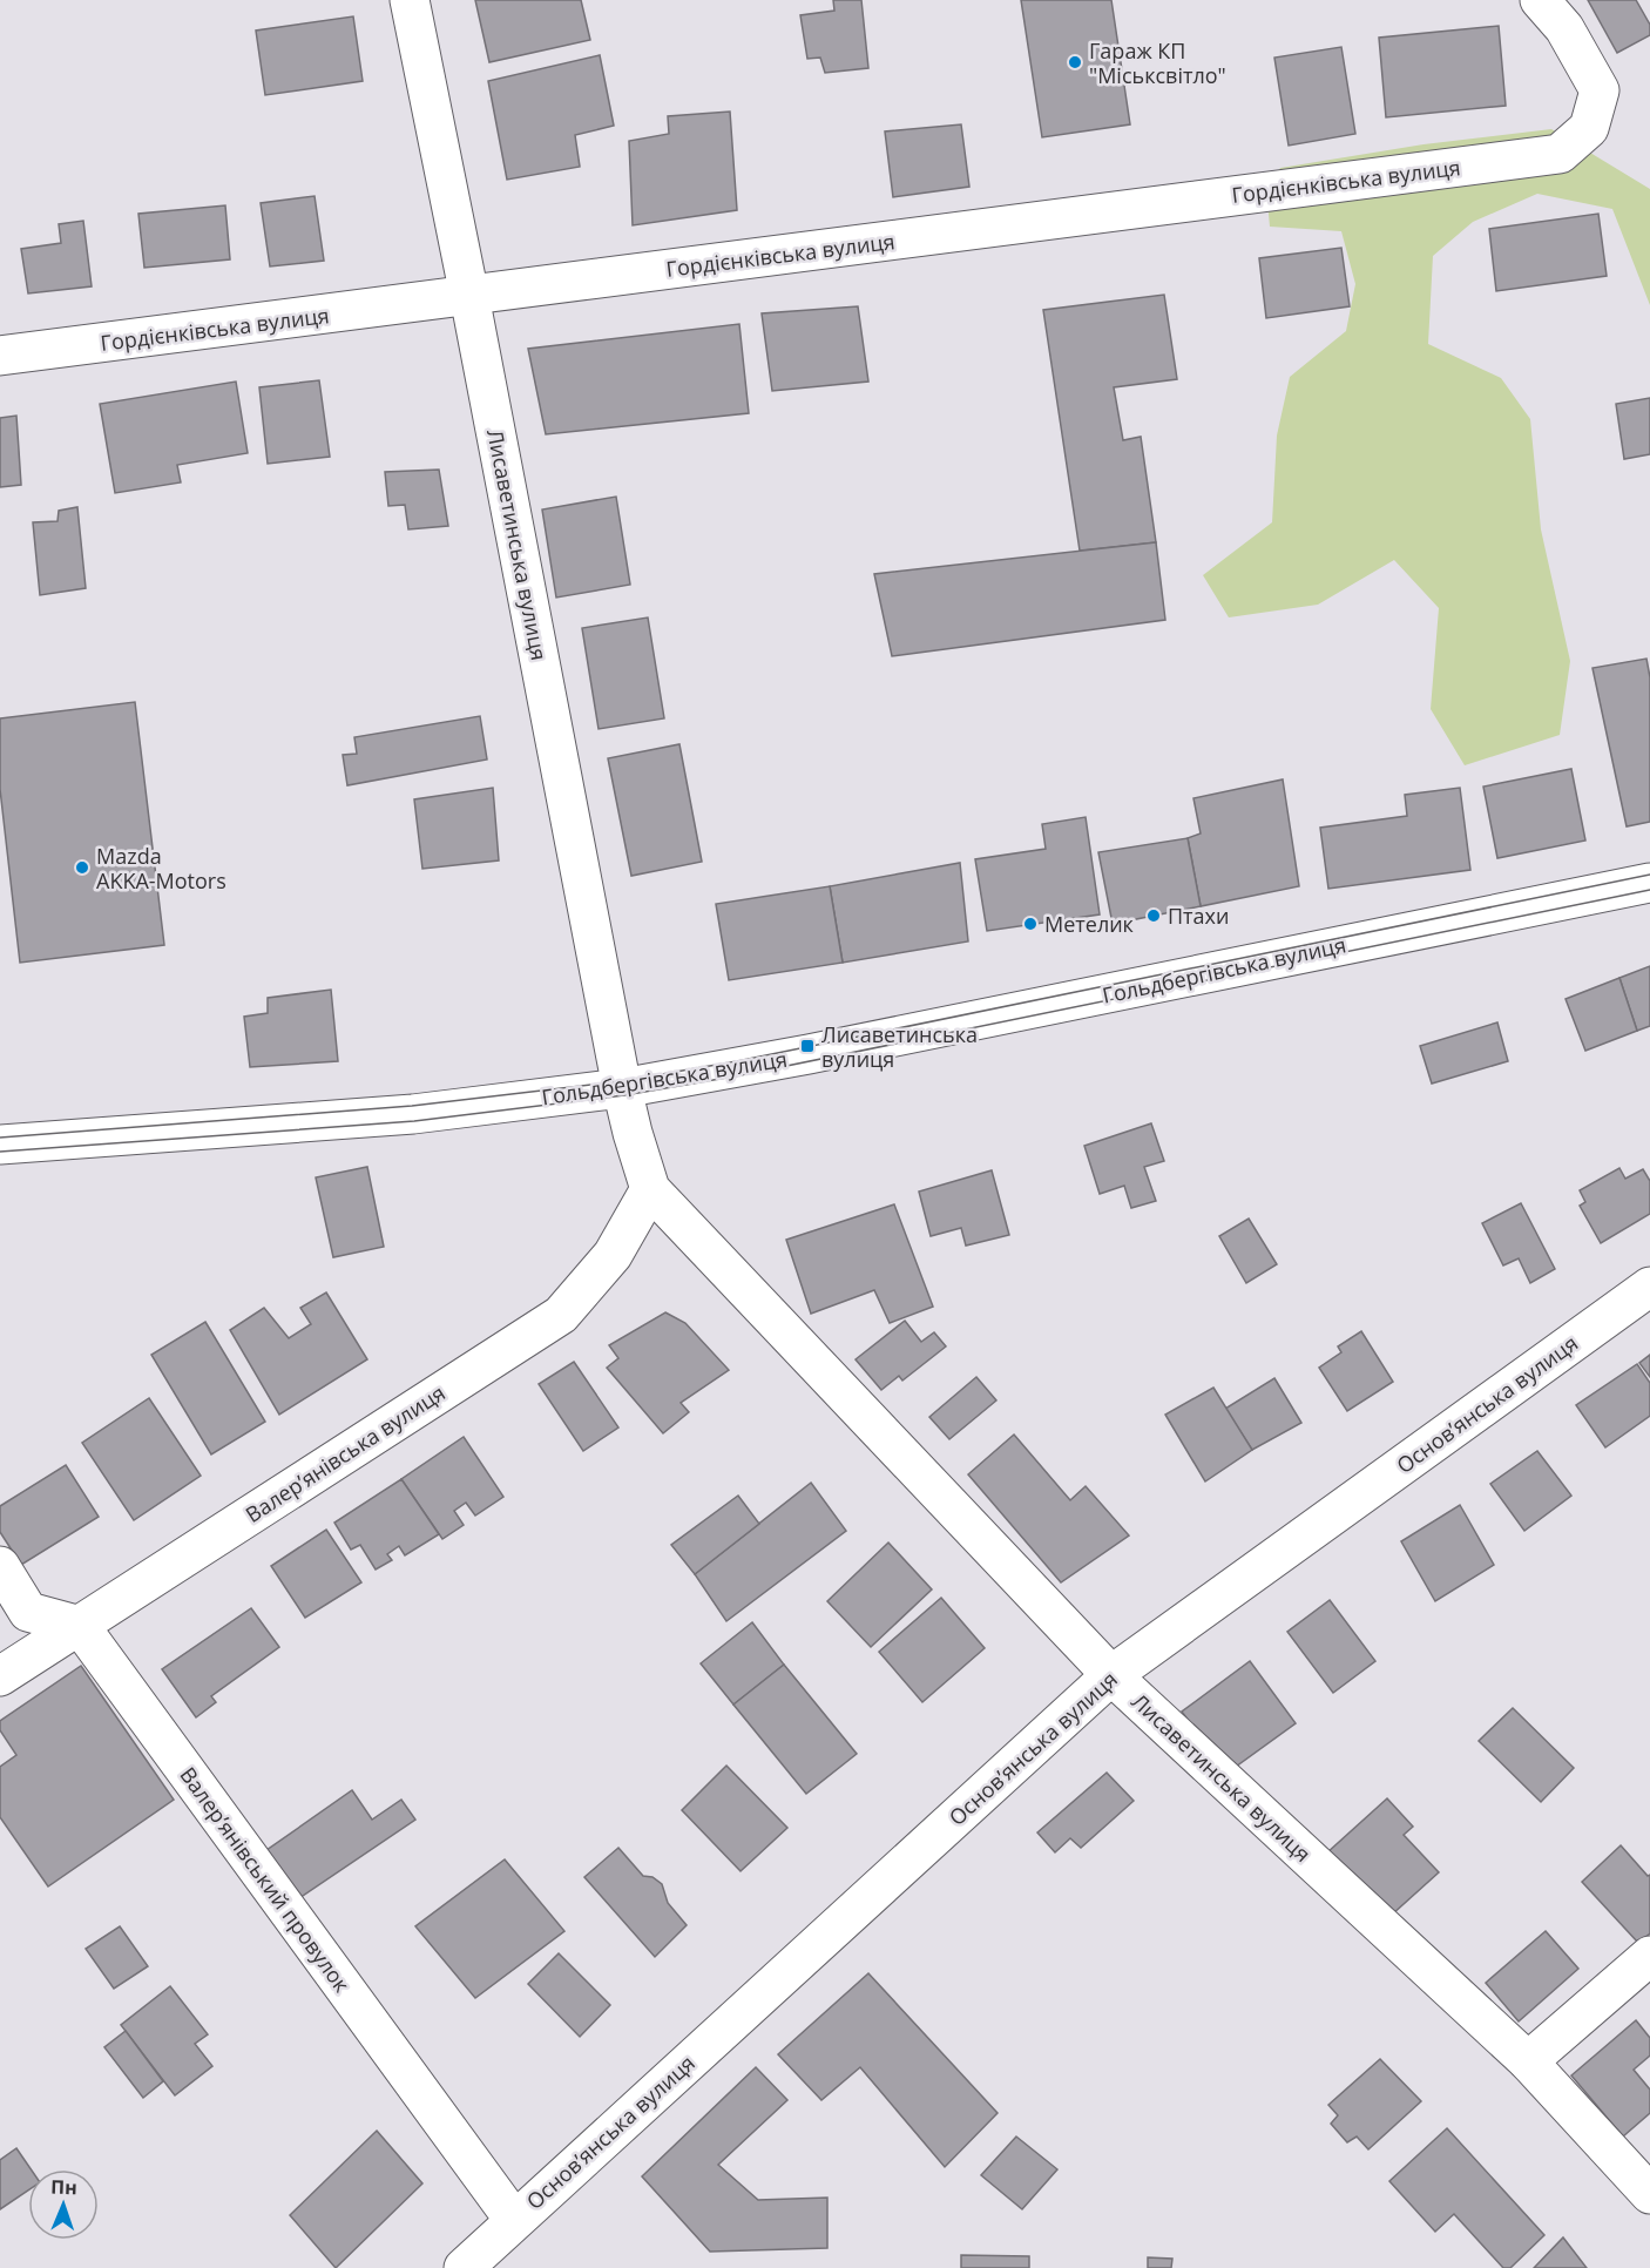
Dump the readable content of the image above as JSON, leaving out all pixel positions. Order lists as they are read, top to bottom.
{
  "streets": {
    "street": [
      "Гордієнківська вулиця",
      "Лисаветинська вулиця",
      "Гольдбергівська вулиця",
      "Основ’янська вулиця",
      "Валер’янівська вулиця",
      "Валер’янівський провулок"
    ]
  },
  "crossings": [
    ["Гордієнківська вулиця", "Лисаветинська вулиця"],
    ["Лисаветинська вулиця", "Гольдбергівська вулиця"],
    ["Лисаветинська вулиця", "Основ’янська вулиця"],
    ["Лисаветинська вулиця", "Валер’янівська вулиця"],
    ["Основ’янська вулиця", "Валер’янівський провулок"],
    ["Валер’янівська вулиця", "Валер’янівський провулок"]
  ],
  "places": {
    "other": [
      "Гараж КП \"Міськсвітло\"",
      "Mazda AKKA-Motors",
      "Птахи",
      "Метелик"
    ],
    "transit": ["Лисаветинська вулиця"]
  },
  "north": "top"
}
